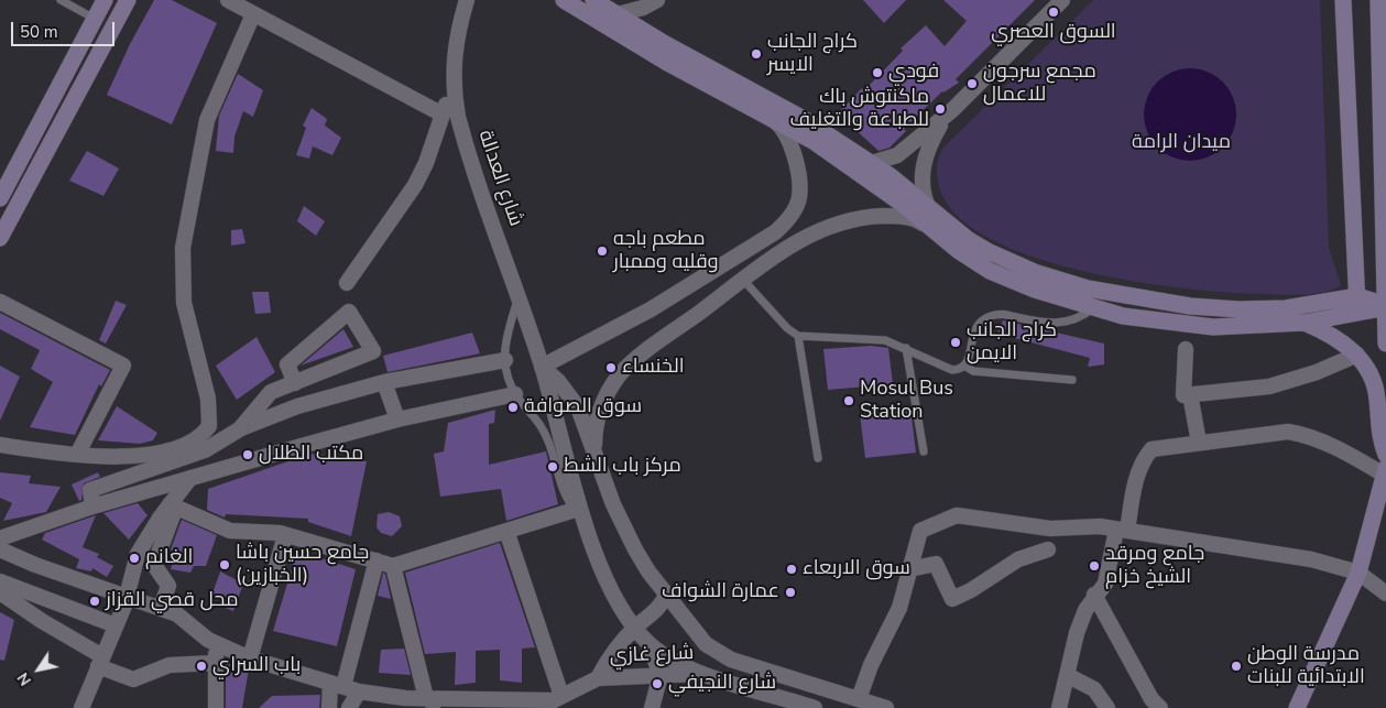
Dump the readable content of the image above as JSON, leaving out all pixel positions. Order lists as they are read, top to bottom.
{
  "streets": {
    "street": ["شارع العدالة", "شارع غازي"]
  },
  "crossings": [
    ["شارع العدالة", "شارع غازي"]
  ],
  "parks": ["ميدان الرامة"],
  "places": [
    "السوق العصري",
    "كراج الجانب الايسر",
    "فودي",
    "مجمع سرجون للاعمال",
    "ماكنتوش باك للطباعة والتغليف",
    "مطعم باجه وقليه وممبار",
    "كراج الجانب الايمن",
    "الخنساء",
    "Mosul Bus Station",
    "سوق الصوافة",
    "مكتب الظلال",
    "مركز باب الشط",
    "الغانم",
    "جامع حسين باشا (الخبازين)",
    "جامع ومرقد الشيخ خزام",
    "سوق الاربعاء",
    "عمارة الشواف",
    "محل قصي القزاز",
    "باب السراي",
    "مدرسة الوطن الابتدائية للبنات",
    "شارع النجيفي"
  ],
  "scale_bar": "50 m",
  "north": "bottom left"
}
